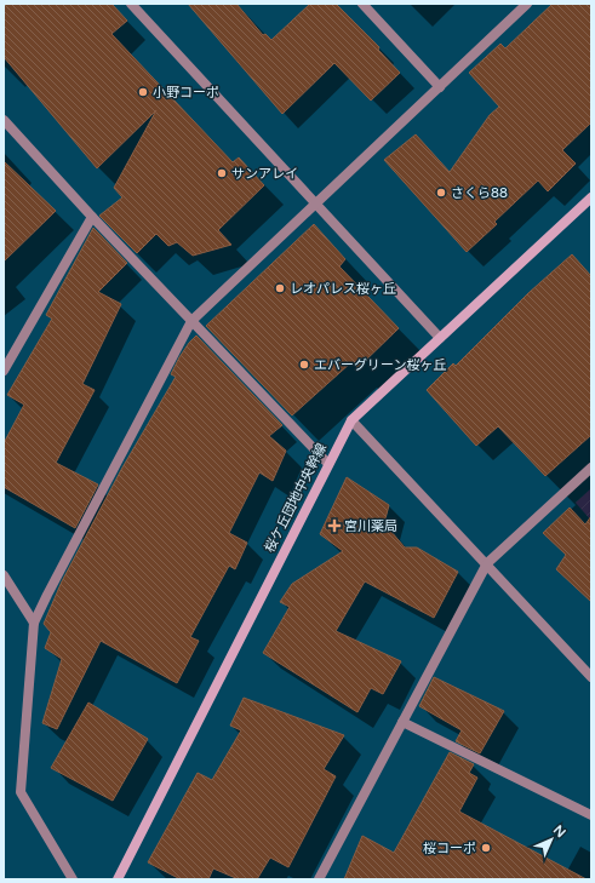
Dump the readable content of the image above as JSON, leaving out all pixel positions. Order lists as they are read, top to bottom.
{
  "streets": {
    "street": ["桜ケ丘団地中央幹線"]
  },
  "places": {
    "other": [
      "小野コーポ",
      "サンアレイ",
      "さくら88",
      "レオパレス桜ヶ丘",
      "エバーグリーン桜ヶ丘",
      "桜コーポ"
    ],
    "health": ["宮川薬局"]
  },
  "north": "top right"
}
